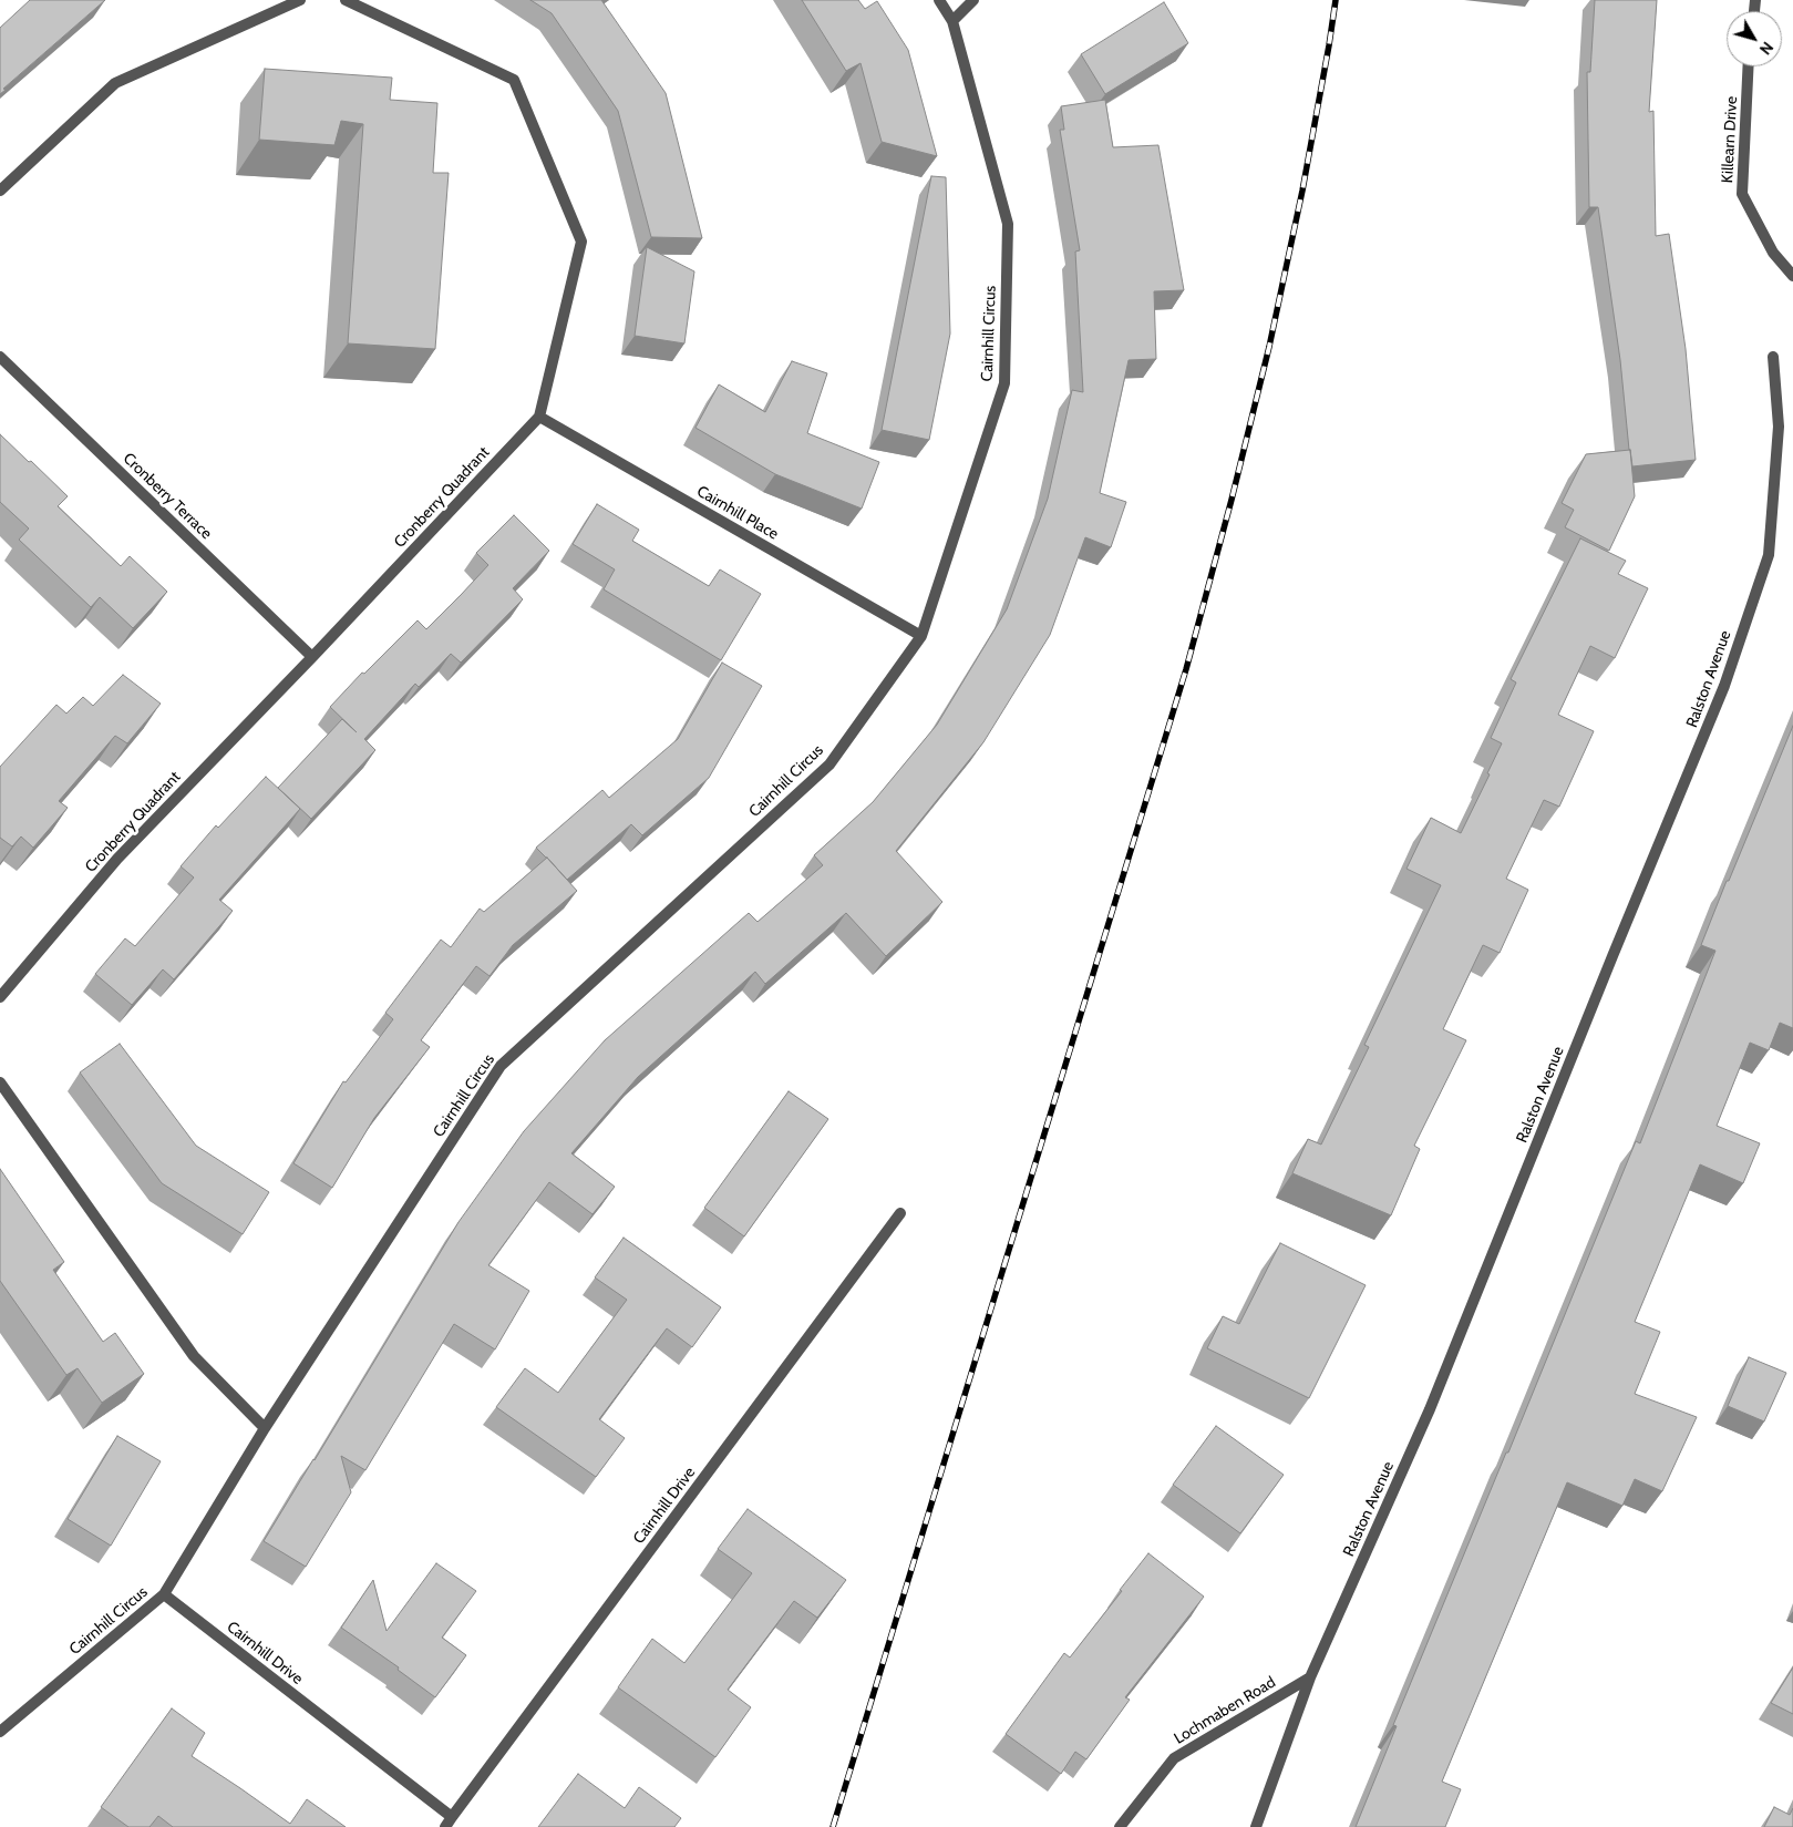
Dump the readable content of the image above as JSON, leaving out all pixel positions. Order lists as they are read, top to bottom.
{
  "streets": {
    "street": [
      "Killearn Drive",
      "Cairnhill Circus",
      "Cronberry Terrace",
      "Cronberry Quadrant",
      "Cairnhill Place",
      "Ralston Avenue",
      "Cairnhill Drive",
      "Lochmaben Road"
    ]
  },
  "crossings": [
    ["Cairnhill Circus", "Cairnhill Place"],
    ["Cairnhill Circus", "Cairnhill Drive"],
    ["Cronberry Terrace", "Cronberry Quadrant"],
    ["Cronberry Quadrant", "Cairnhill Place"],
    ["Ralston Avenue", "Lochmaben Road"]
  ],
  "north": "bottom right"
}
